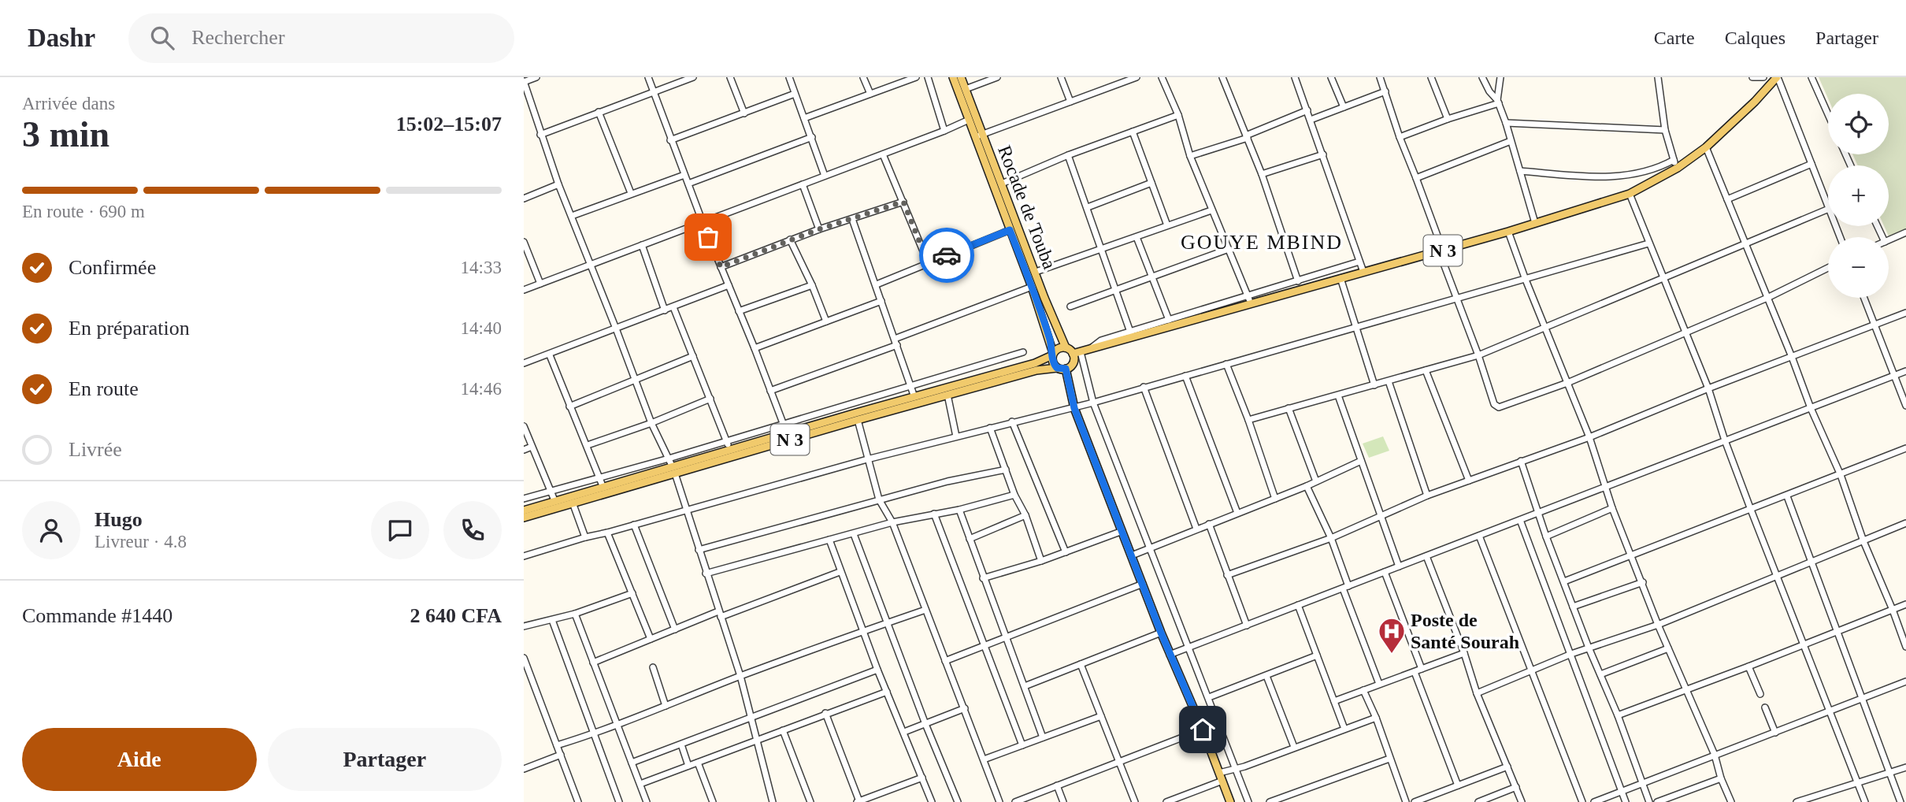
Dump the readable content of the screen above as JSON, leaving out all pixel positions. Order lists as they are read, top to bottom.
{
  "streets": {
    "main road": ["Rocade de Touba", "N 3"]
  },
  "crossings": [
    ["Rocade de Touba", "N 3"]
  ],
  "districts": ["GOUYE MBIND"],
  "places": {
    "hospital": ["Poste de Santé Sourah"]
  },
  "page": {
    "header": "Dashr",
    "search": "Rechercher",
    "nav": ["Carte", "Calques", "Partager"],
    "heading": ["3 min", "Arrivée dans", "15:02–15:07"],
    "panel": [
      "Hugo",
      "Livreur · 4.8",
      "Commande #1440",
      "2 640 CFA"
    ],
    "map_buttons": ["+", "−"],
    "bar": "En route · 690 m",
    "list": [
      ["Confirmée", "14:33"],
      ["En préparation", "14:40"],
      ["En route", "14:46"],
      "Livrée"
    ],
    "buttons": ["Aide", "Partager"]
  }
}
